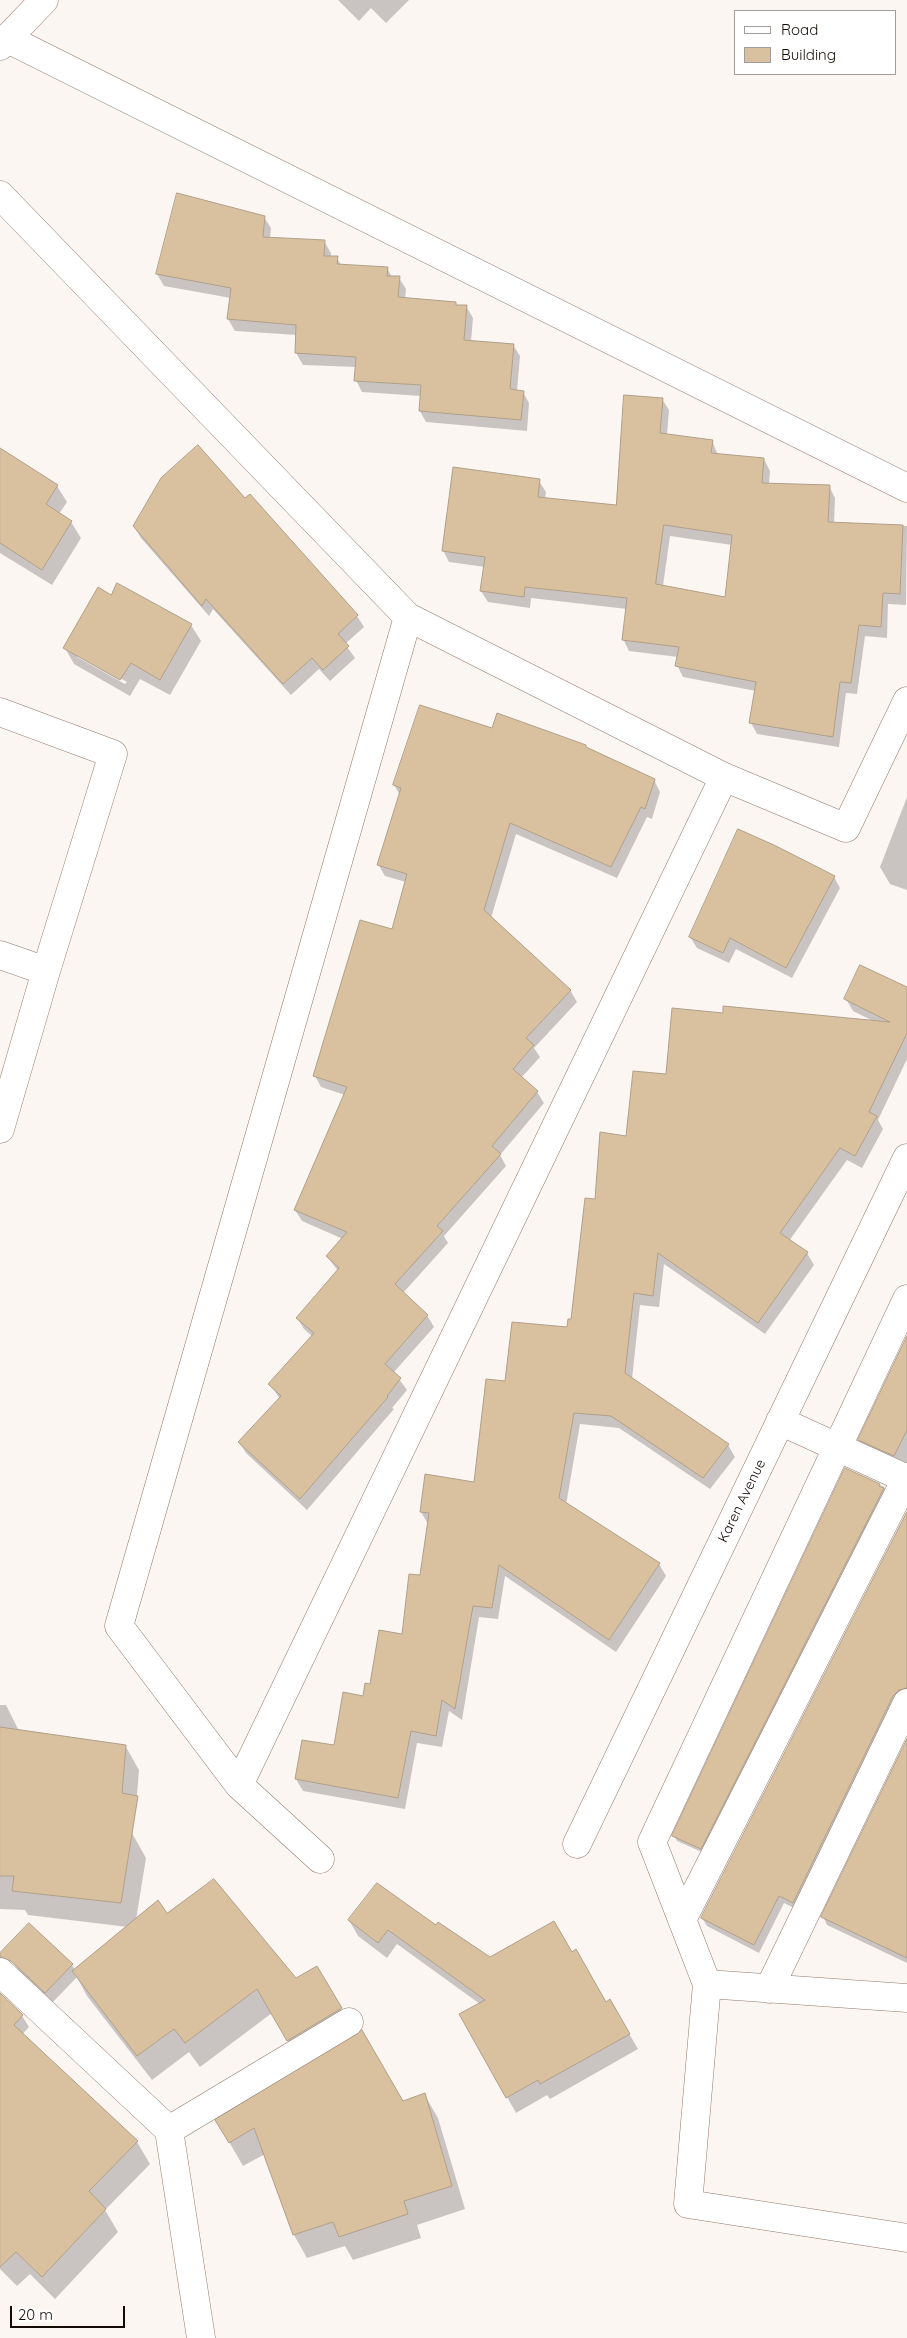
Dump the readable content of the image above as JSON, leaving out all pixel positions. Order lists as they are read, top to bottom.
{
  "streets": {
    "street": ["Karen Avenue"]
  },
  "legend": ["Road", "Building"],
  "scale_bar": "20 m"
}
